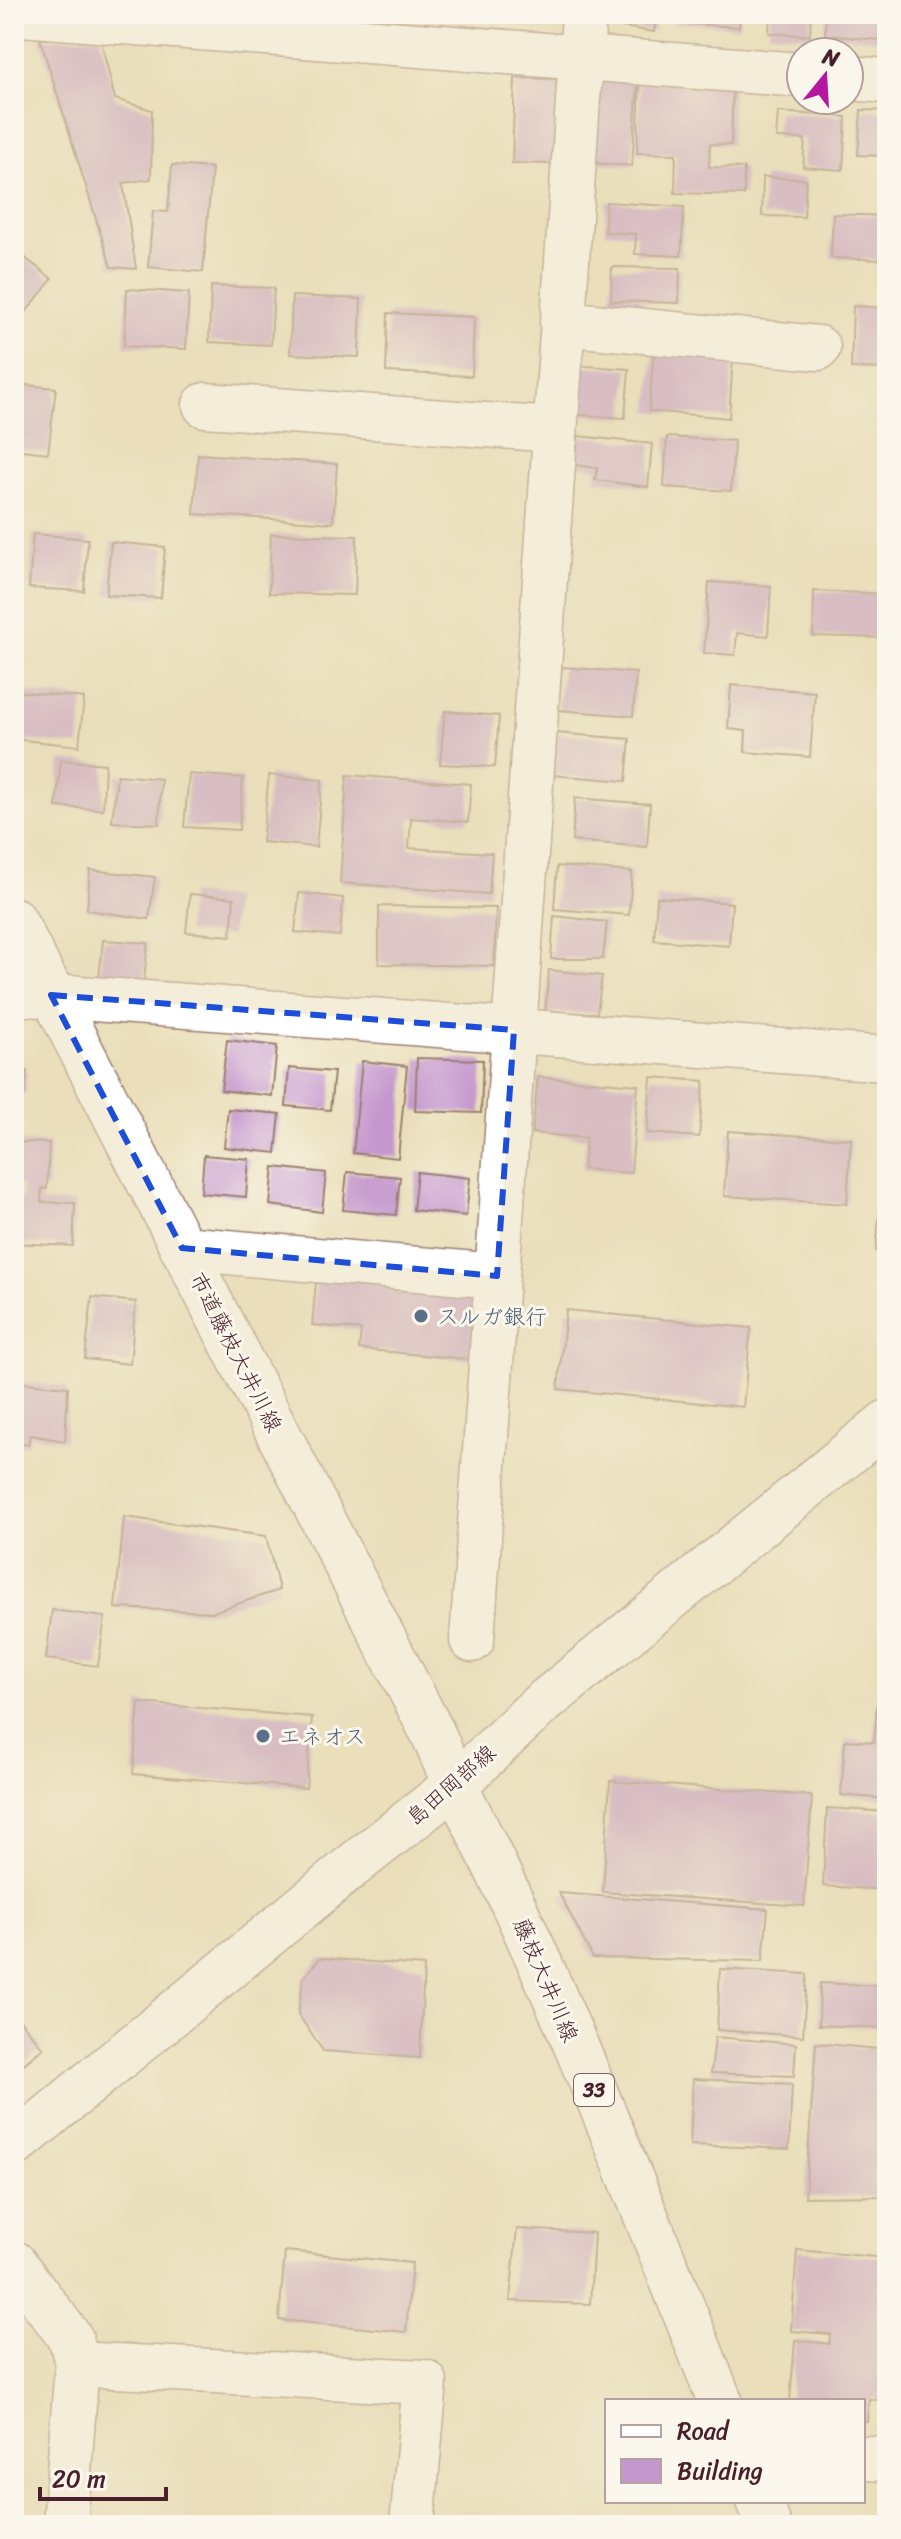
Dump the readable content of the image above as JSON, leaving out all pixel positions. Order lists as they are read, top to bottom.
{
  "streets": {
    "street": [
      "市道藤枝大井川線",
      "島田岡部線",
      "藤枝大井川線",
      "33"
    ]
  },
  "crossings": [
    ["市道藤枝大井川線", "島田岡部線"],
    ["市道藤枝大井川線", "藤枝大井川線"],
    ["島田岡部線", "藤枝大井川線"]
  ],
  "places": ["スルガ銀行", "エネオス"],
  "legend": ["Road", "Building"],
  "scale_bar": "20 m",
  "north": "top"
}
